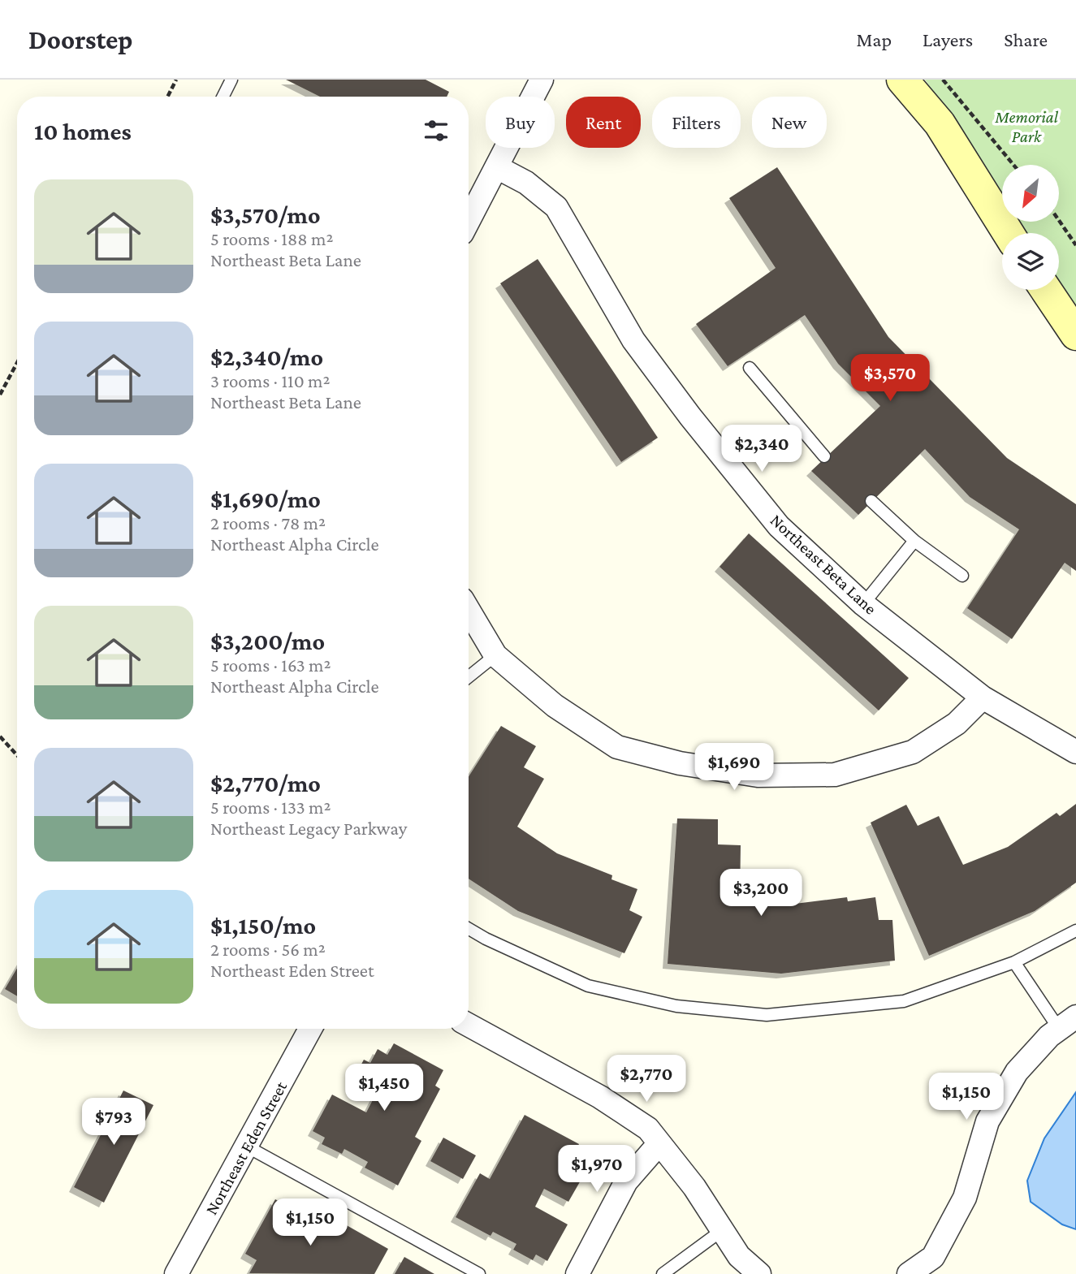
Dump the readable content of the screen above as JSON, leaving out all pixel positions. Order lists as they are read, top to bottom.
{
  "streets": {
    "street": ["Northeast Beta Lane", "Northeast Eden Street"]
  },
  "parks": ["Memorial Park"],
  "north": "bottom left",
  "page": {
    "header": "Doorstep",
    "nav": ["Map", "Layers", "Share"],
    "chip": [
      "Buy",
      "Rent",
      "Filters",
      "New"
    ],
    "heading": "10 homes",
    "list": [
      {
        "name": "$3,570/mo",
        "note": "5 rooms · 188 m² · Northeast Beta Lane"
      },
      {
        "name": "$2,340/mo",
        "note": "3 rooms · 110 m² · Northeast Beta Lane"
      },
      {
        "name": "$1,690/mo",
        "note": "2 rooms · 78 m² · Northeast Alpha Circle"
      },
      {
        "name": "$3,200/mo",
        "note": "5 rooms · 163 m² · Northeast Alpha Circle"
      },
      {
        "name": "$2,770/mo",
        "note": "5 rooms · 133 m² · Northeast Legacy Parkway"
      },
      {
        "name": "$1,150/mo",
        "note": "2 rooms · 56 m² · Northeast Eden Street"
      }
    ],
    "price": [
      "$3,570",
      "$2,340",
      "$1,690",
      "$3,200",
      "$2,770",
      "$1,450",
      "$1,150",
      "$793",
      "$1,970",
      "$1,150"
    ]
  }
}
